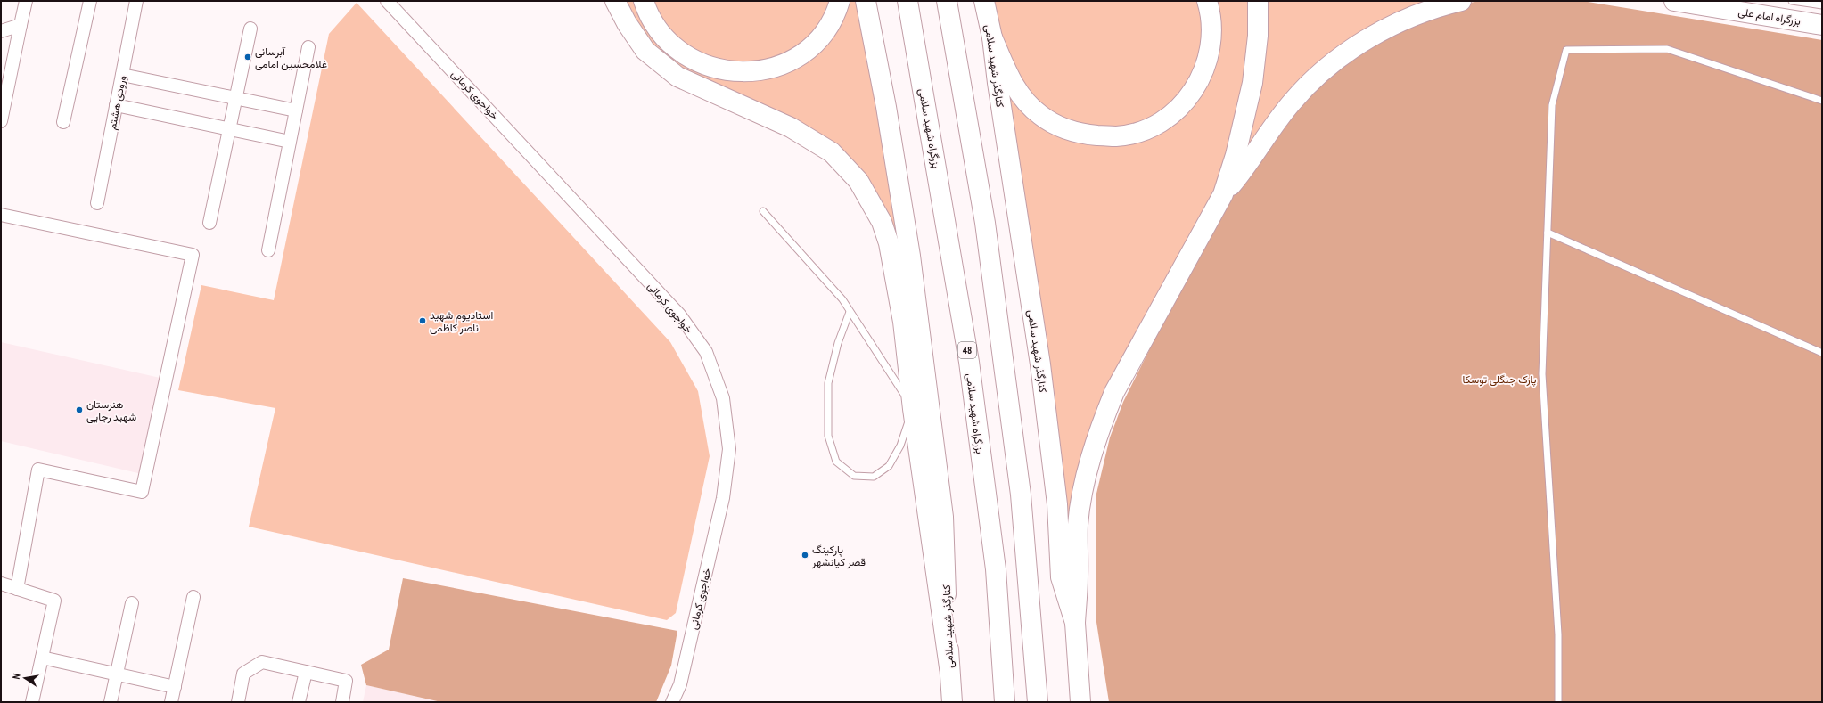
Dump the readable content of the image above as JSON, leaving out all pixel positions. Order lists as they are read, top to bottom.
{
  "streets": {
    "main road": [
      "بزرگراه امام علی",
      "کنارگذر شهید سلامی",
      "بزرگراه شهید سلامی",
      "48"
    ],
    "street": ["خواجوی کرمانی", "ورودی هشتم"]
  },
  "parks": ["پارک جنگلی توسکا"],
  "places": [
    "آبرسانی غلامحسین امامی",
    "استادیوم شهید ناصر کاظمی",
    "هنرستان شهید رجایی",
    "پارکینگ قصر کیانشهر"
  ],
  "north": "left"
}
